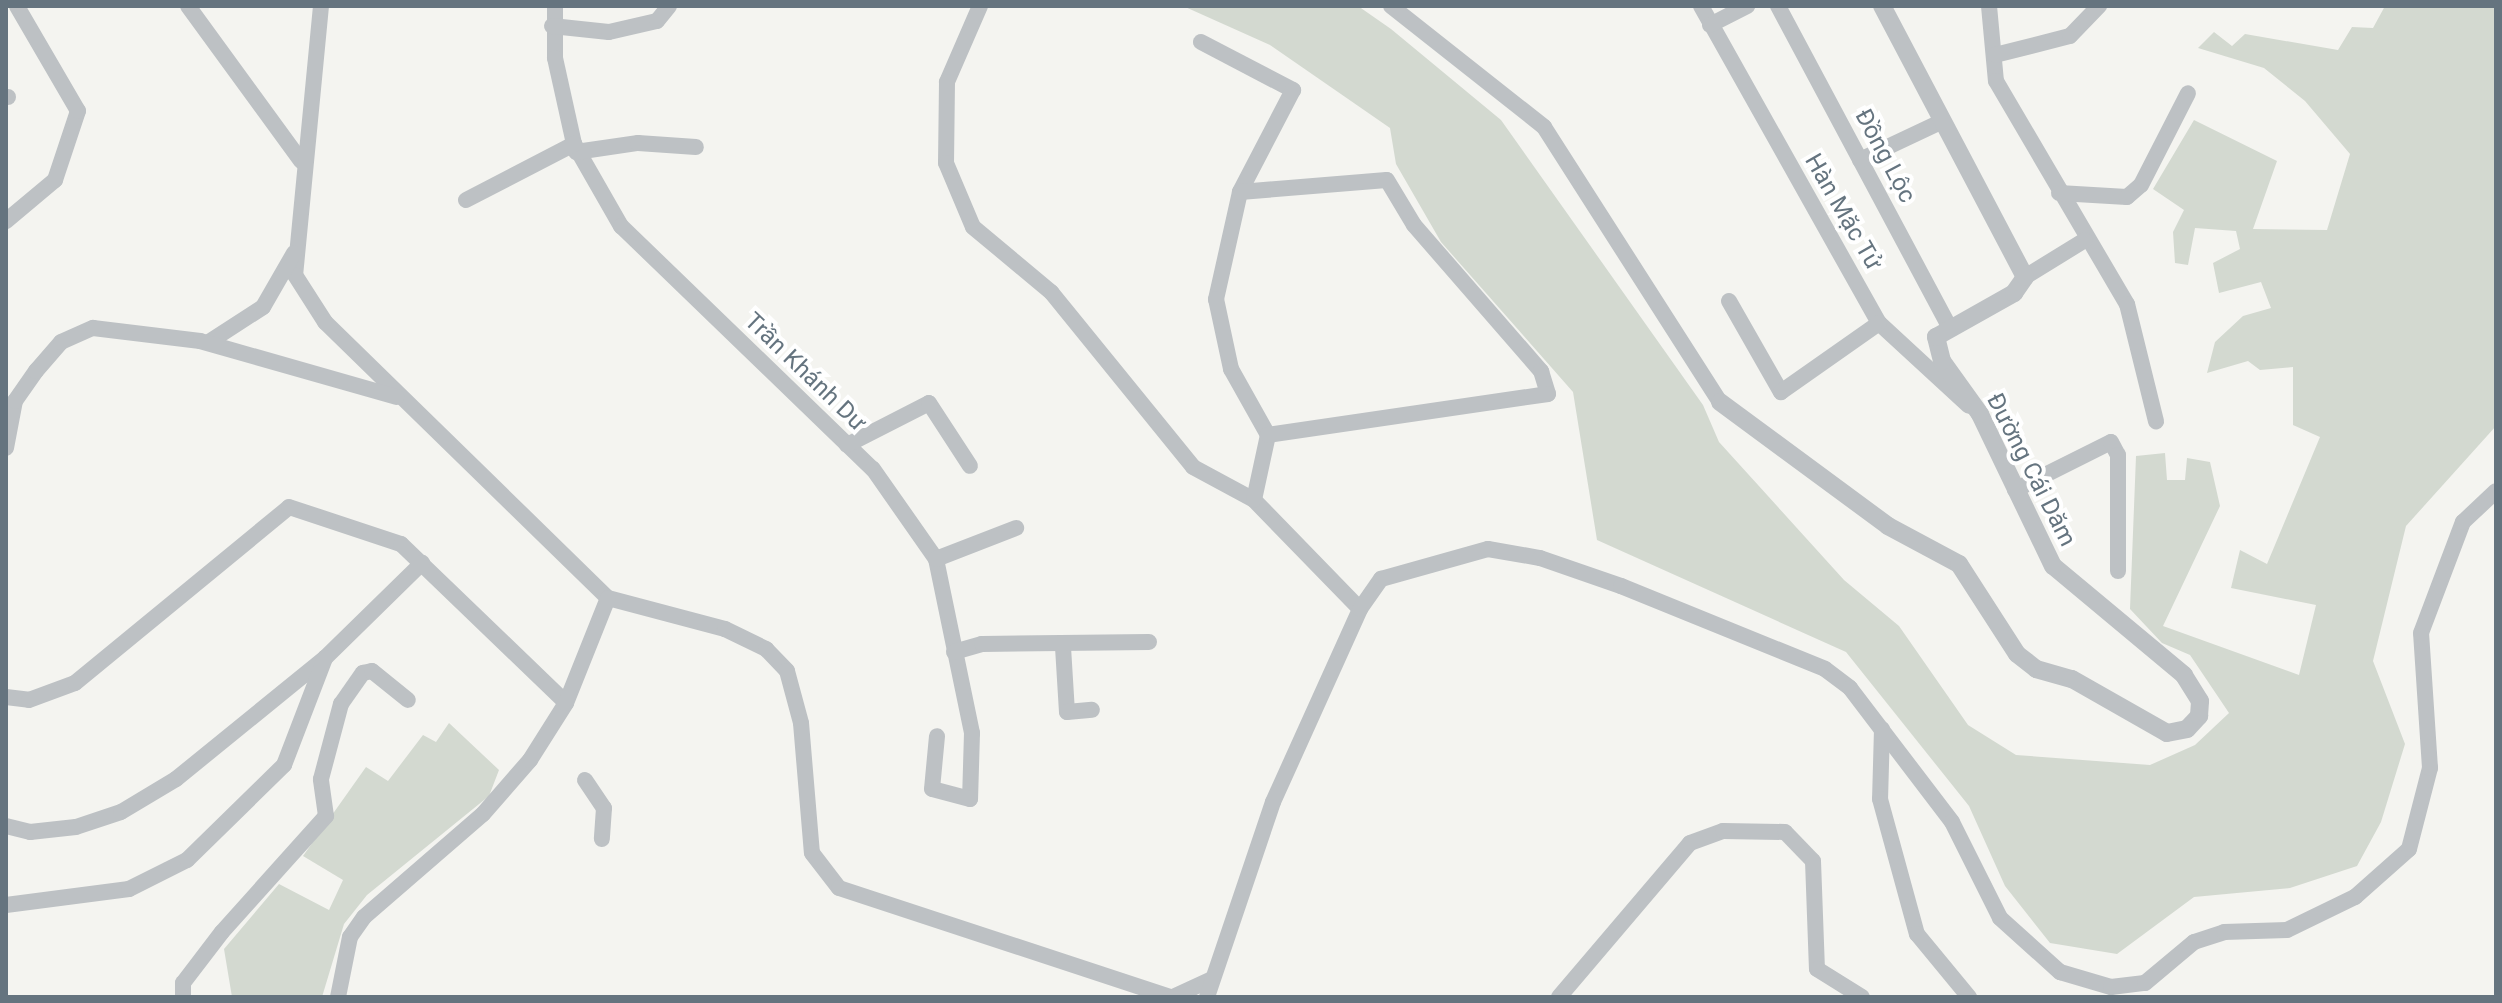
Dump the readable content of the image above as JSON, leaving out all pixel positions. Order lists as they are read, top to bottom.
{
  "streets": {
    "street": [
      "Đồng Lộc",
      "Hàn Mặc Tử",
      "Trần Khánh Dư",
      "Đường Cái Dăm"
    ]
  },
  "crossings": [
    ["Đồng Lộc", "Đường Cái Dăm"],
    ["Hàn Mặc Tử", "Đường Cái Dăm"]
  ]
}
